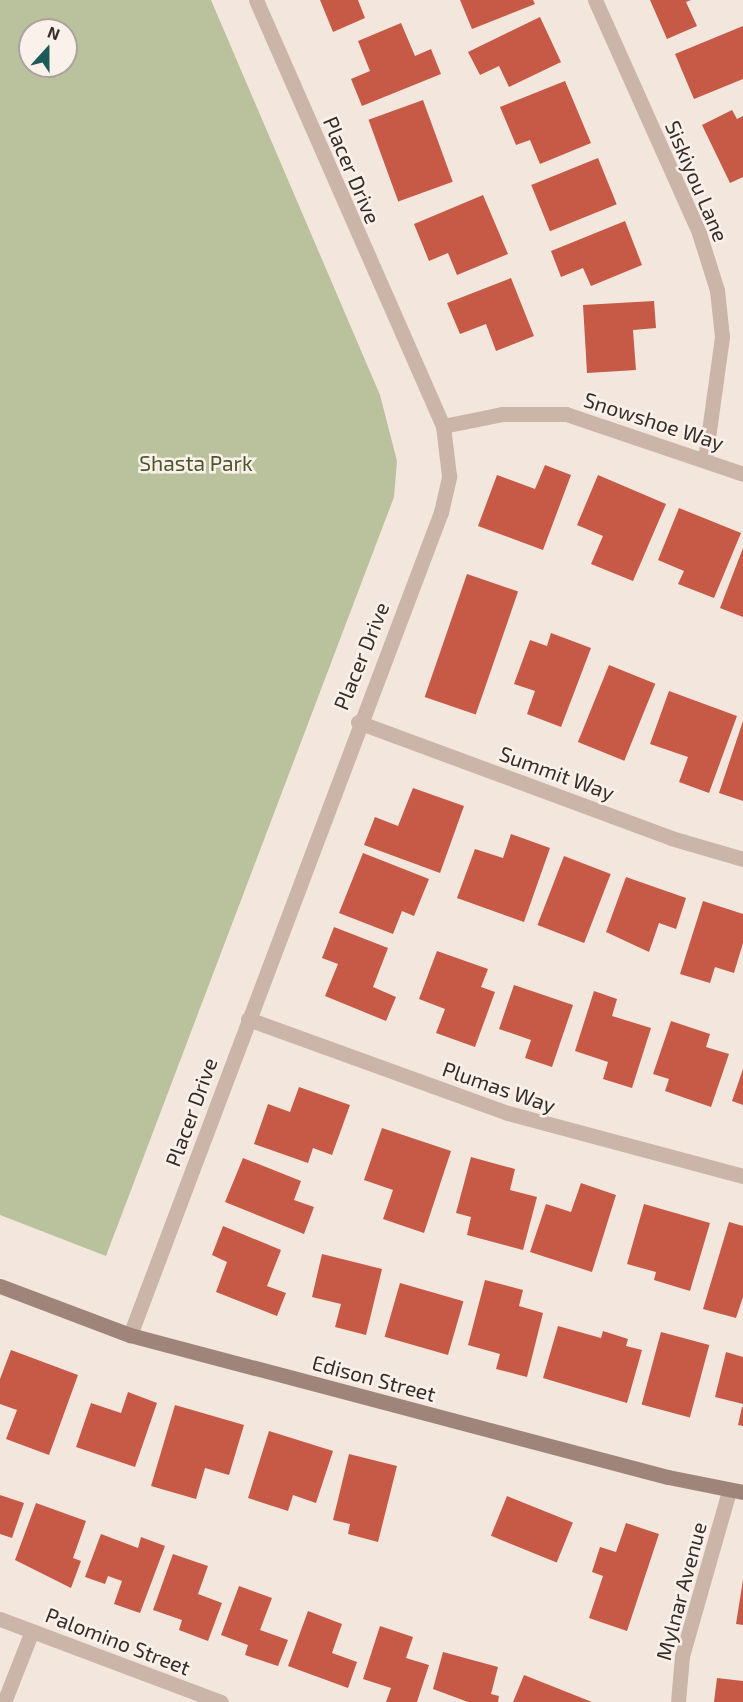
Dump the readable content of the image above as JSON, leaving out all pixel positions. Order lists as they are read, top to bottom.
{
  "streets": {
    "street": [
      "Placer Drive",
      "Siskiyou Lane",
      "Snowshoe Way",
      "Summit Way",
      "Plumas Way",
      "Edison Street",
      "Mylnar Avenue",
      "Palomino Street"
    ]
  },
  "crossings": [
    ["Placer Drive", "Snowshoe Way"],
    ["Placer Drive", "Summit Way"],
    ["Placer Drive", "Plumas Way"],
    ["Placer Drive", "Edison Street"],
    ["Siskiyou Lane", "Snowshoe Way"],
    ["Edison Street", "Mylnar Avenue"]
  ],
  "parks": ["Shasta Park"],
  "north": "top"
}
